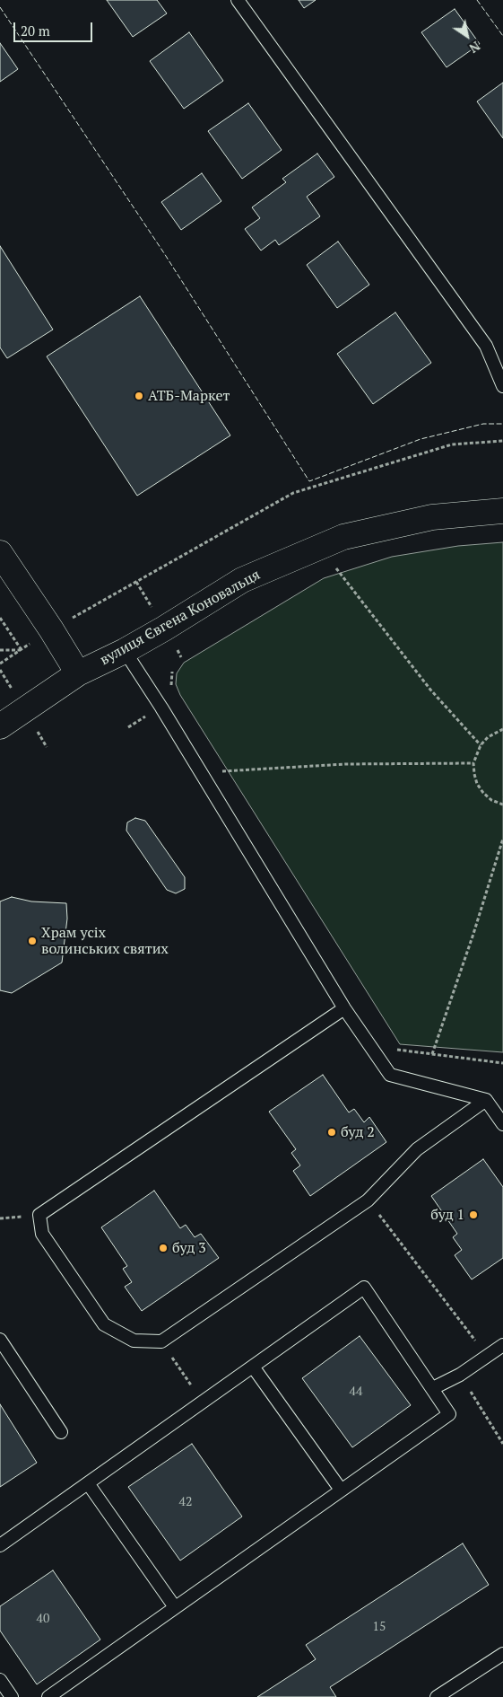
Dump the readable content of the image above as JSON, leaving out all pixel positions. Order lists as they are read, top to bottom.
{
  "streets": {
    "street": ["вулиця Євгена Коновальця"]
  },
  "places": [
    "АТБ-Маркет",
    "Храм усіх волинських святих",
    "буд 2",
    "буд 1",
    "буд 3"
  ],
  "house_numbers": [
    "44",
    "42",
    "40",
    "15"
  ],
  "scale_bar": "20 m",
  "north": "bottom right"
}
